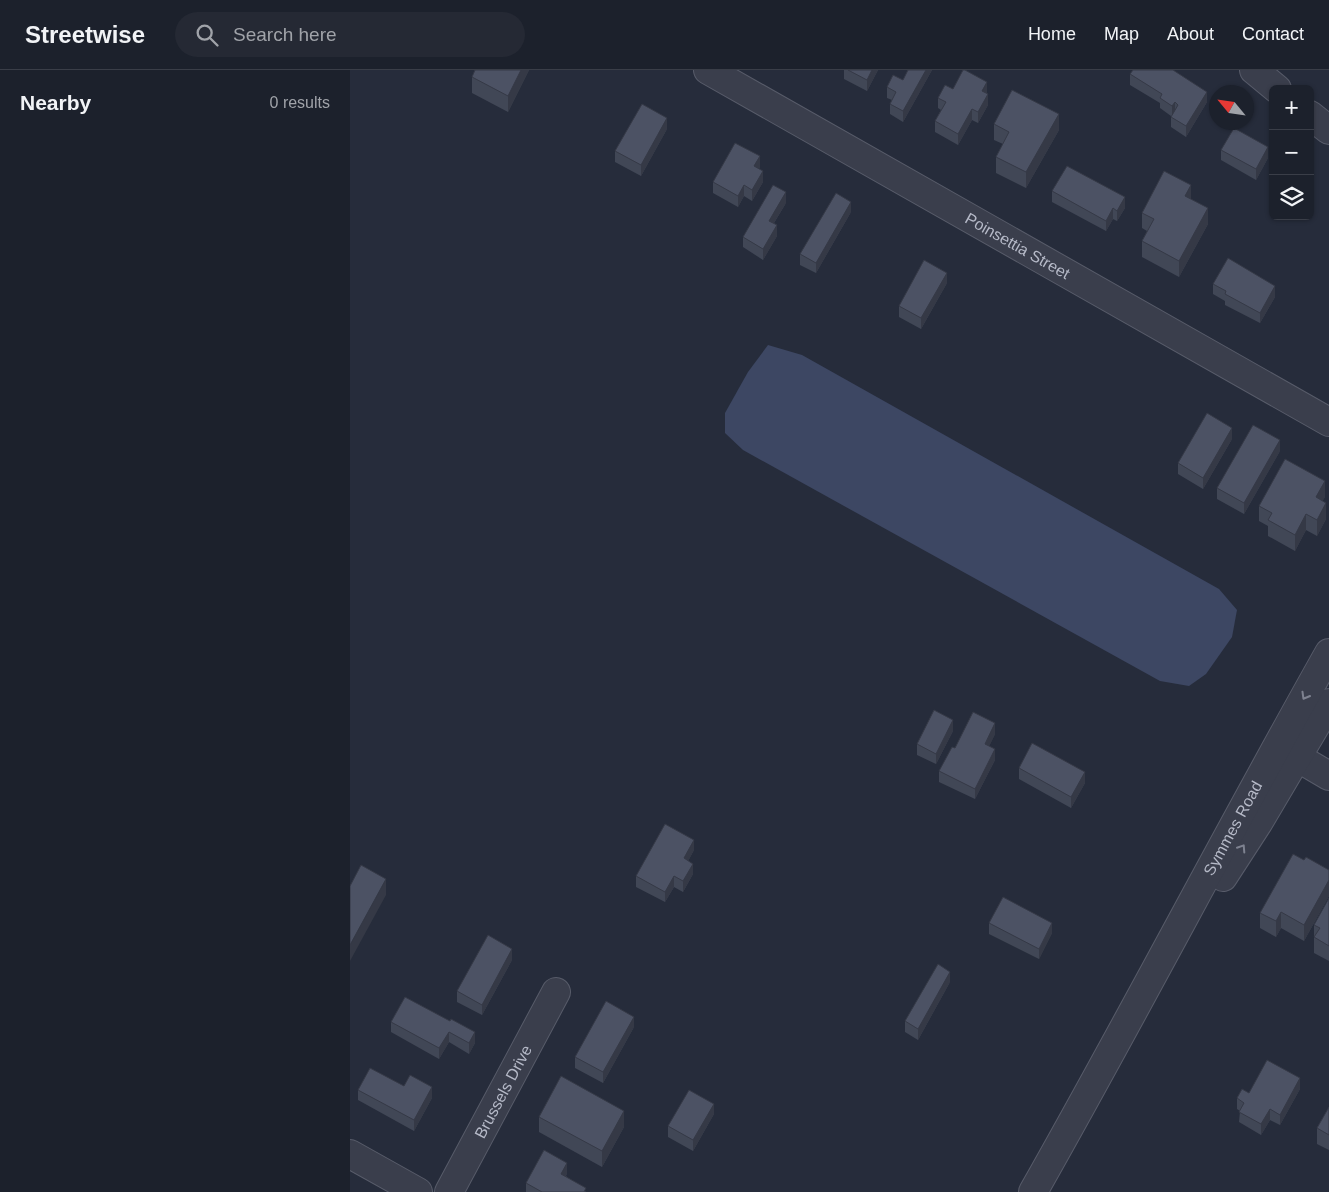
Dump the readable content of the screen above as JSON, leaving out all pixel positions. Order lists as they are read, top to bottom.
{
  "streets": {
    "street": ["Poinsettia Street", "Symmes Road", "Brussels Drive"]
  },
  "north": "top left",
  "page": {
    "header": "Streetwise",
    "search": "Search here",
    "nav": [
      "Home",
      "Map",
      "About",
      "Contact"
    ],
    "heading": ["Nearby", "0 results"],
    "map_buttons": ["+", "−"]
  }
}
